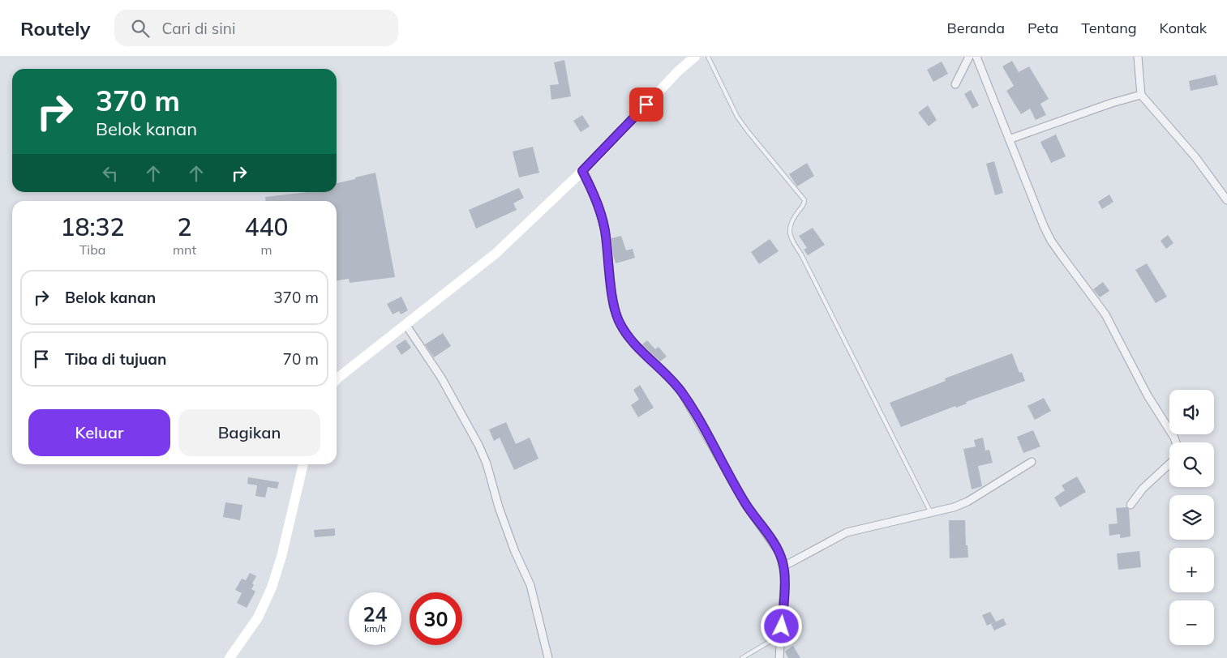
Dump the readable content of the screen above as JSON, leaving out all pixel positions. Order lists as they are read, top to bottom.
{
  "page": {
    "header": "Routely",
    "search": "Cari di sini",
    "nav": [
      "Beranda",
      "Peta",
      "Tentang",
      "Kontak"
    ],
    "turn": ["370 m", "Belok kanan"],
    "eta": [
      "18:32",
      "Tiba",
      "2",
      "mnt",
      "440",
      "m"
    ],
    "list": [
      {
        "name": "Belok kanan",
        "value": "370 m"
      },
      {
        "name": "Tiba di tujuan",
        "value": "70 m"
      }
    ],
    "map_buttons": ["+", "−"],
    "buttons": ["Keluar", "Bagikan"],
    "speed": "24 km/h",
    "limit": "30"
  }
}
